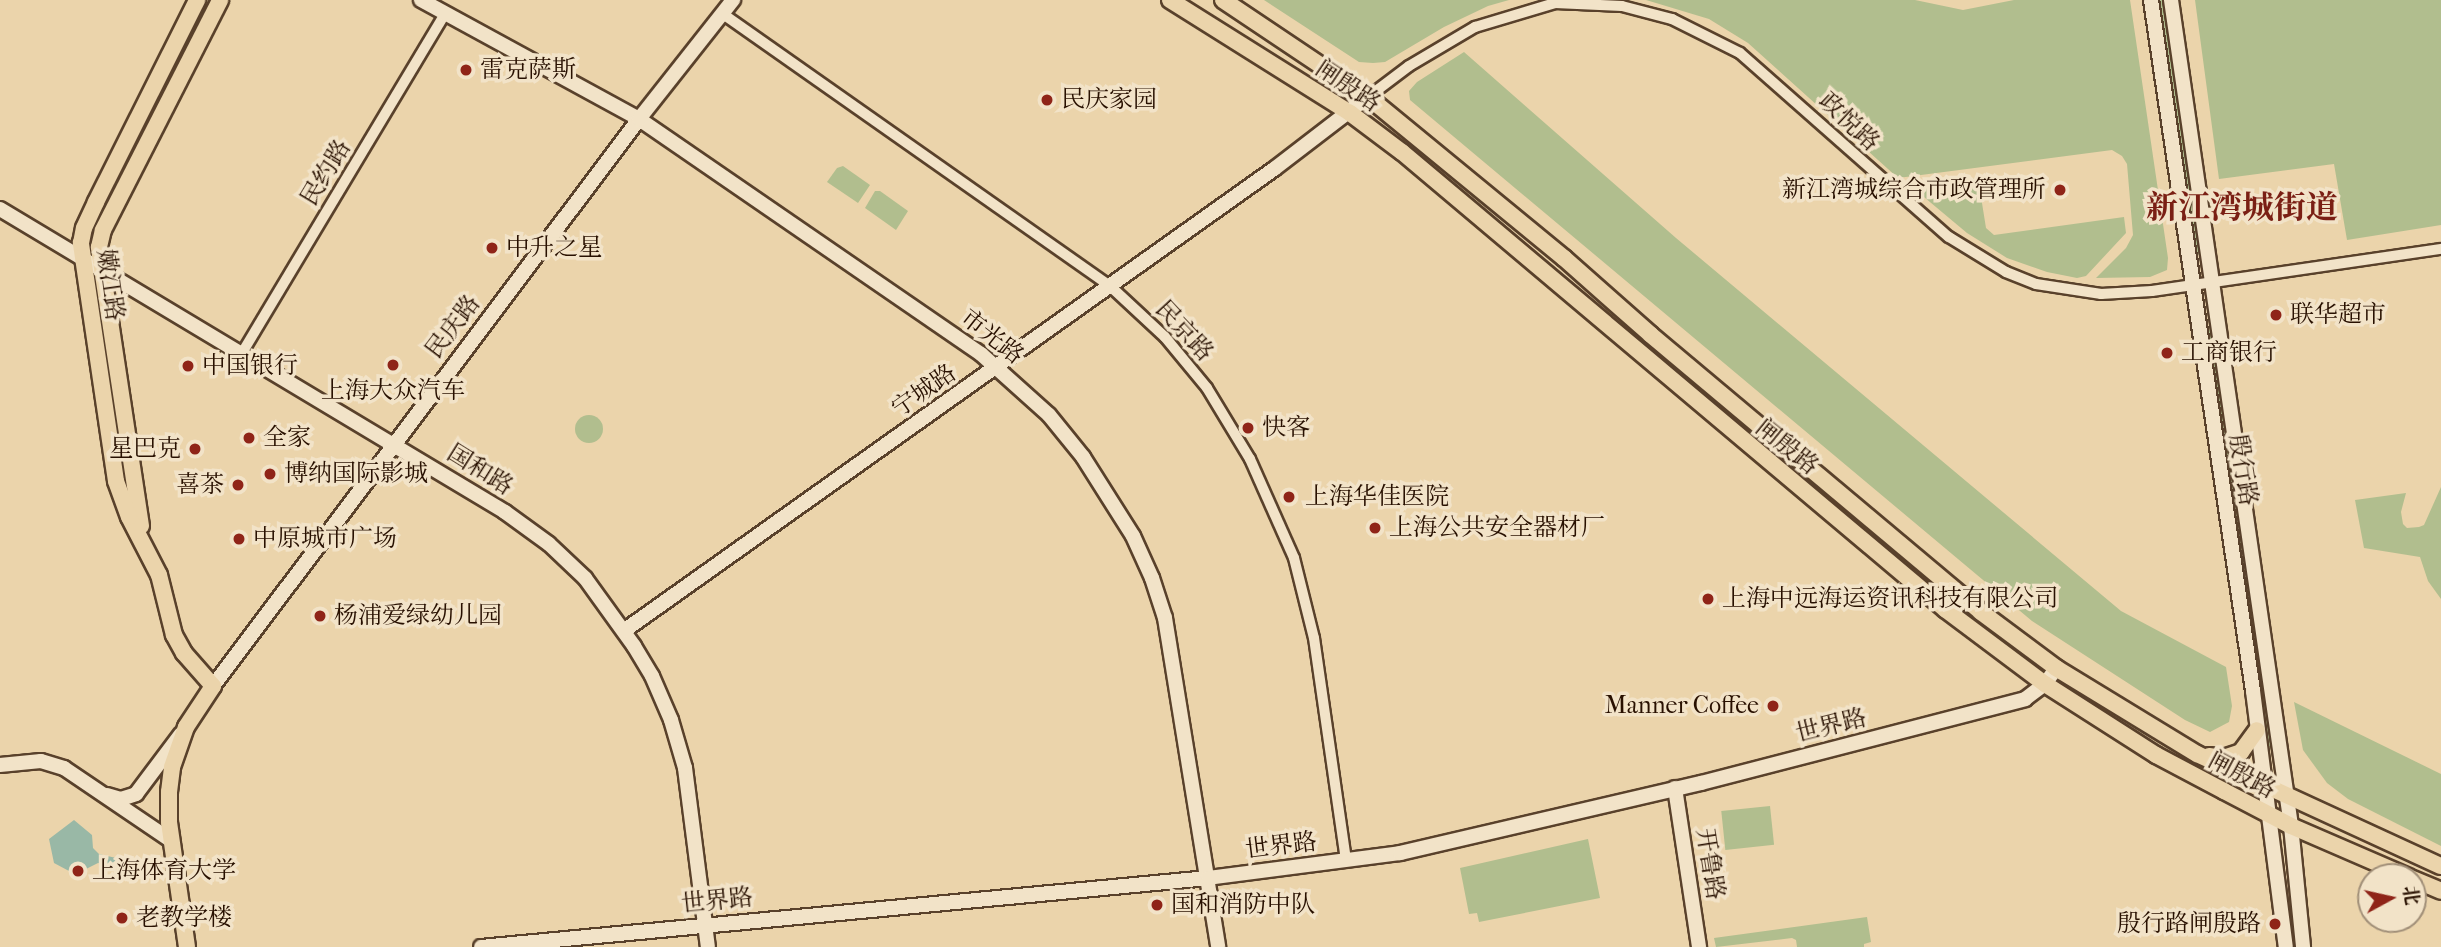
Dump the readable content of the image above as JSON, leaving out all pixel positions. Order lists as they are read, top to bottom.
{
  "streets": {
    "main road": ["闸殷路", "嫩江路"],
    "street": [
      "政悦路",
      "民约路",
      "民庆路",
      "民京路",
      "市光路",
      "宁城路",
      "国和路",
      "殷行路",
      "世界路",
      "开鲁路"
    ]
  },
  "crossings": [
    ["闸殷路", "政悦路"],
    ["闸殷路", "宁城路"],
    ["闸殷路", "殷行路"],
    ["闸殷路", "世界路"],
    ["政悦路", "宁城路"],
    ["政悦路", "殷行路"],
    ["民约路", "市光路"],
    ["民约路", "国和路"],
    ["嫩江路", "民庆路"],
    ["嫩江路", "国和路"],
    ["民庆路", "民京路"],
    ["民庆路", "市光路"],
    ["民庆路", "国和路"],
    ["民京路", "宁城路"],
    ["民京路", "世界路"],
    ["市光路", "宁城路"],
    ["市光路", "世界路"],
    ["宁城路", "国和路"],
    ["国和路", "世界路"],
    ["世界路", "开鲁路"]
  ],
  "districts": ["新江湾城街道"],
  "places": [
    "雷克萨斯",
    "民庆家园",
    "新江湾城综合市政管理所",
    "中升之星",
    "联华超市",
    "工商银行",
    "上海大众汽车",
    "中国银行",
    "快客",
    "全家",
    "星巴克",
    "博纳国际影城",
    "喜茶",
    "上海华佳医院",
    "上海公共安全器材厂",
    "中原城市广场",
    "上海中远海运资讯科技有限公司",
    "杨浦爱绿幼儿园",
    "Manner Coffee",
    "上海体育大学",
    "国和消防中队",
    "老教学楼",
    "殷行路闸殷路"
  ],
  "north": "right"
}
